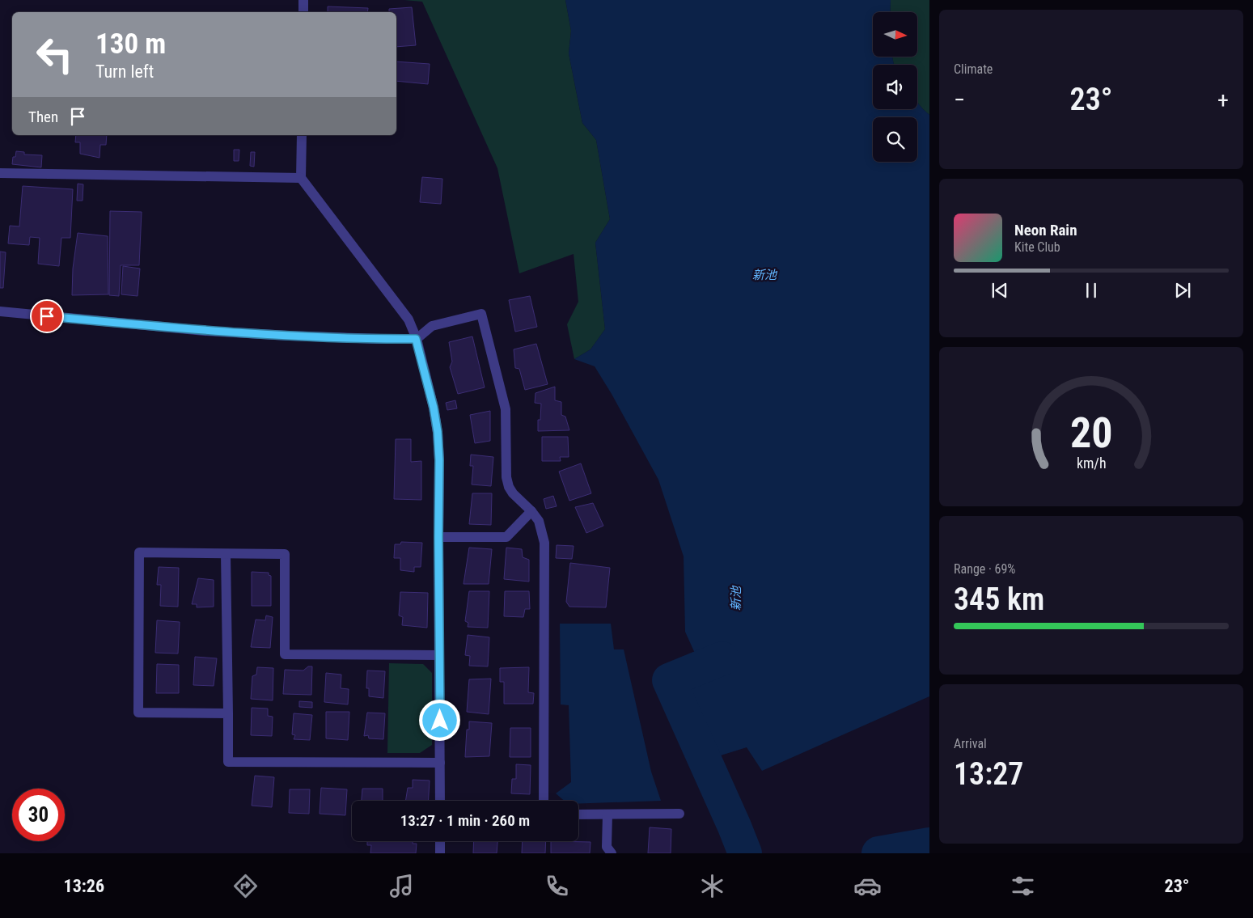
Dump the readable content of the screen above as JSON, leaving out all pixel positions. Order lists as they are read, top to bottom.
{
  "water": ["新池"],
  "north": "right",
  "page": {
    "tile": [
      "Climate",
      ["Range · 69%", "345 km"],
      ["Arrival", "13:27"]
    ],
    "turn": ["130 m", "Turn left"],
    "heat": ["−", "23°", "+"],
    "then": "Then",
    "song": ["Neon Rain", "Kite Club"],
    "limit": "30",
    "trip": "13:27 · 1 min · 260 m",
    "tabs": ["13:26", "23°"],
    "gauge": ["20", "km/h"]
  }
}
